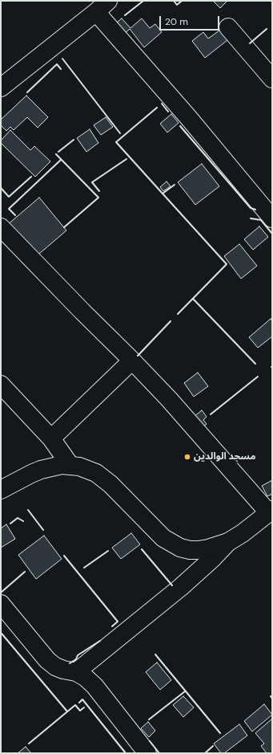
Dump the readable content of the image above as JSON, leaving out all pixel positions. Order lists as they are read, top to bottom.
{
  "places": ["مسجد الوالدين"],
  "scale_bar": "20 m"
}
